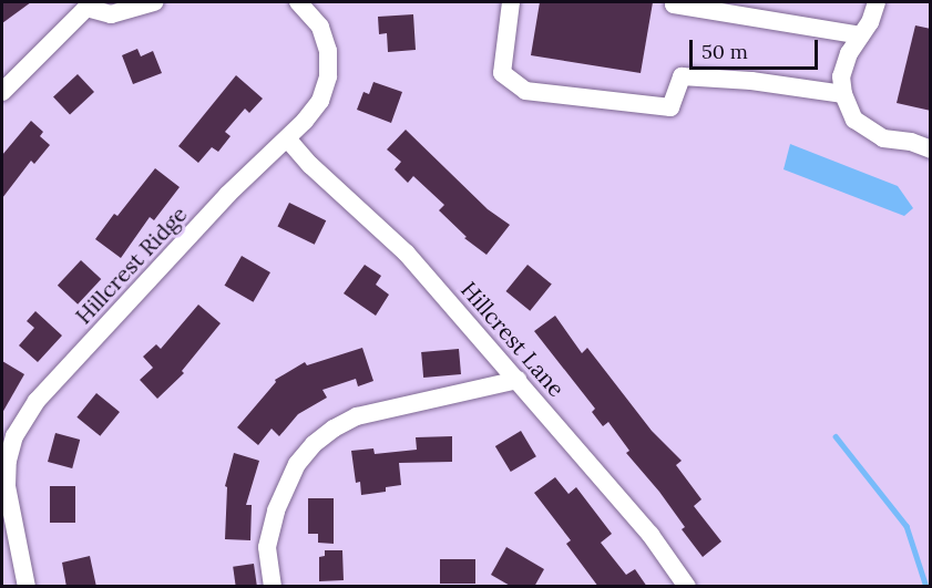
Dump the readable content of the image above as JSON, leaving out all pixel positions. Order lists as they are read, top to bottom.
{
  "streets": {
    "street": ["Hillcrest Ridge", "Hillcrest Lane"]
  },
  "crossings": [
    ["Hillcrest Ridge", "Hillcrest Lane"]
  ],
  "scale_bar": "50 m"
}
